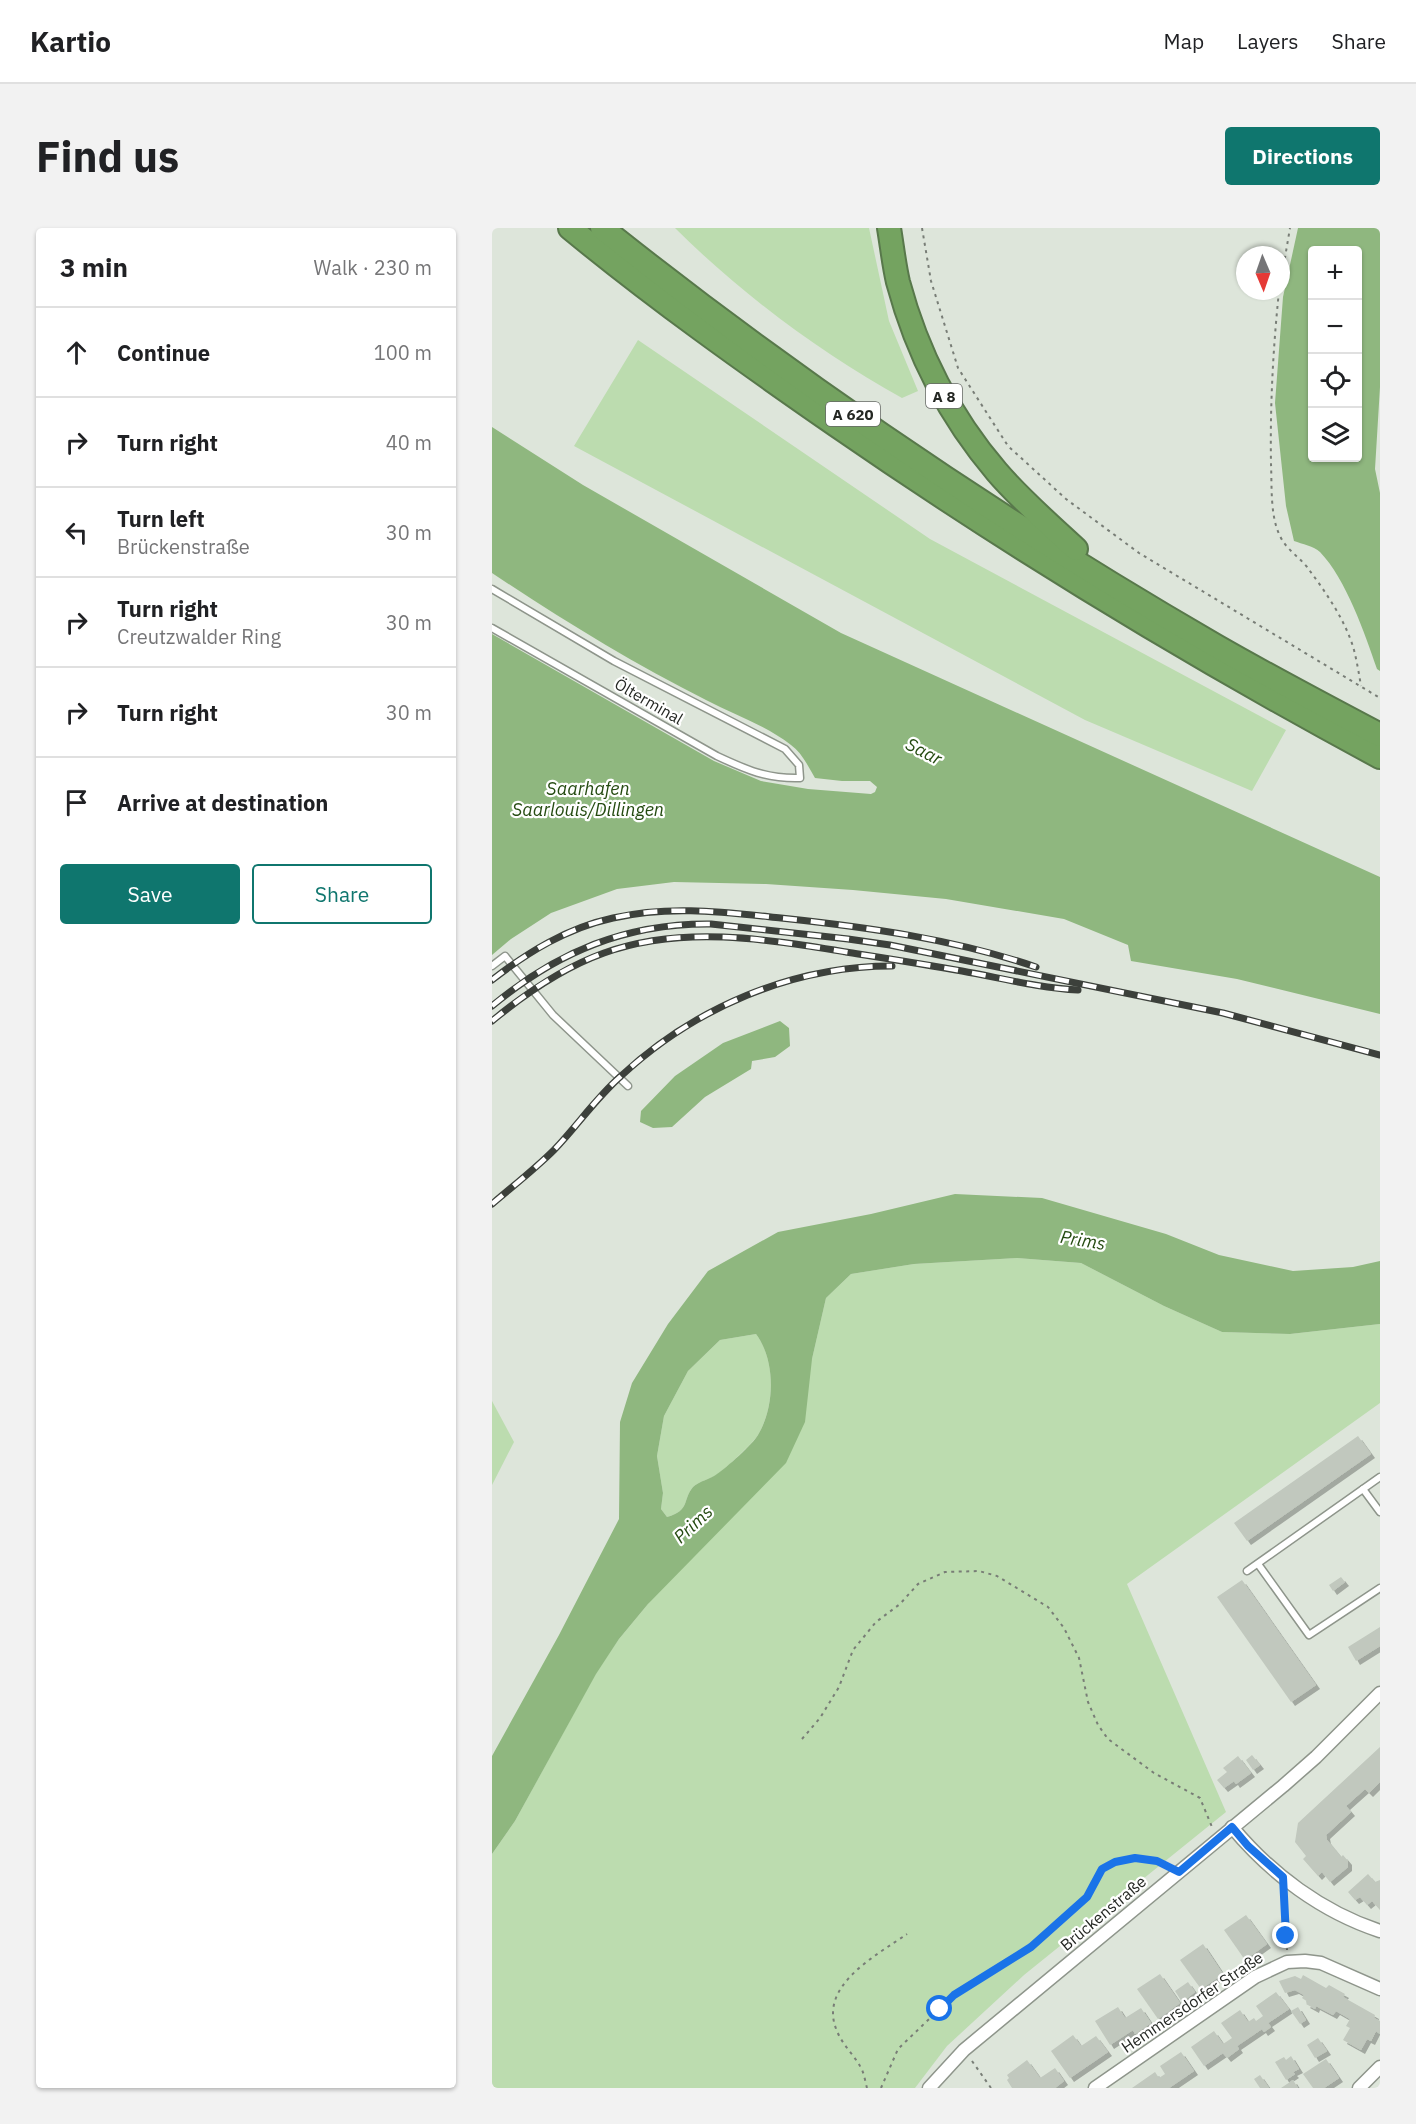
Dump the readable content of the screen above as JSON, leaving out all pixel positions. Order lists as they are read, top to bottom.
{
  "streets": {
    "highway": ["A 8", "A 620"],
    "street": ["Brückenstraße", "Hemmersdorfer Straße"],
    "lane": ["Ölterminal"]
  },
  "crossings": [
    ["A 8", "A 620"]
  ],
  "water": ["Saar", "Saarhafen Saarlouis/Dillingen", "Prims"],
  "north": "bottom",
  "page": {
    "header": "Kartio",
    "nav": ["Map", "Layers", "Share"],
    "buttons": [
      "Directions",
      ["Save", "Share"]
    ],
    "title": "Find us",
    "heading": ["3 min", "Walk · 230 m"],
    "map_buttons": ["+", "−"],
    "list": [
      ["Continue", "100 m"],
      ["Turn right", "40 m"],
      ["Turn left", "Brückenstraße", "30 m"],
      ["Turn right", "Creutzwalder Ring", "30 m"],
      ["Turn right", "30 m"],
      "Arrive at destination"
    ]
  }
}
